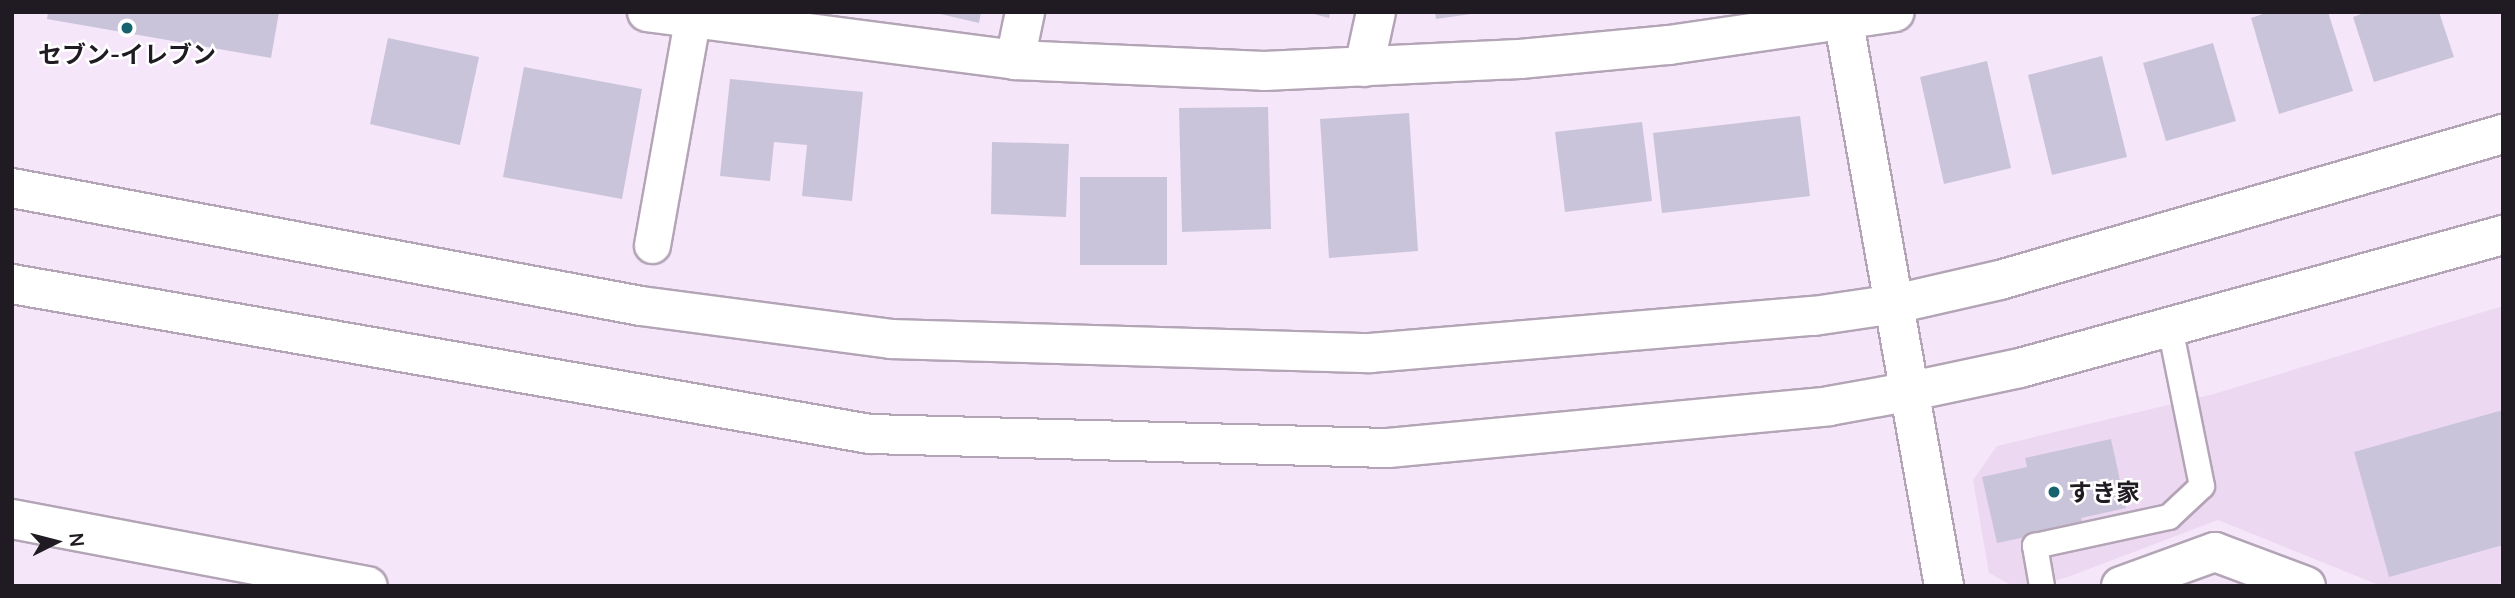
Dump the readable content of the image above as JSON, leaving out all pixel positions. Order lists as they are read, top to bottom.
{
  "places": ["セブン-イレブン", "すき家"],
  "north": "right"
}
